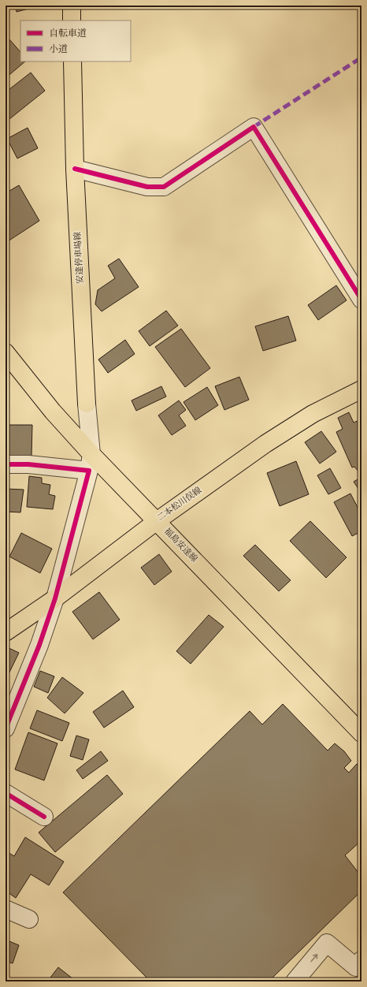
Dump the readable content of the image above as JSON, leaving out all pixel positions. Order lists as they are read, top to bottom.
{
  "streets": {
    "main road": ["安達停車場線", "二本松川俣線", "福島安達線"]
  },
  "crossings": [
    ["安達停車場線", "二本松川俣線"],
    ["安達停車場線", "福島安達線"],
    ["二本松川俣線", "福島安達線"]
  ],
  "legend": ["自転車道", "小道"]
}
